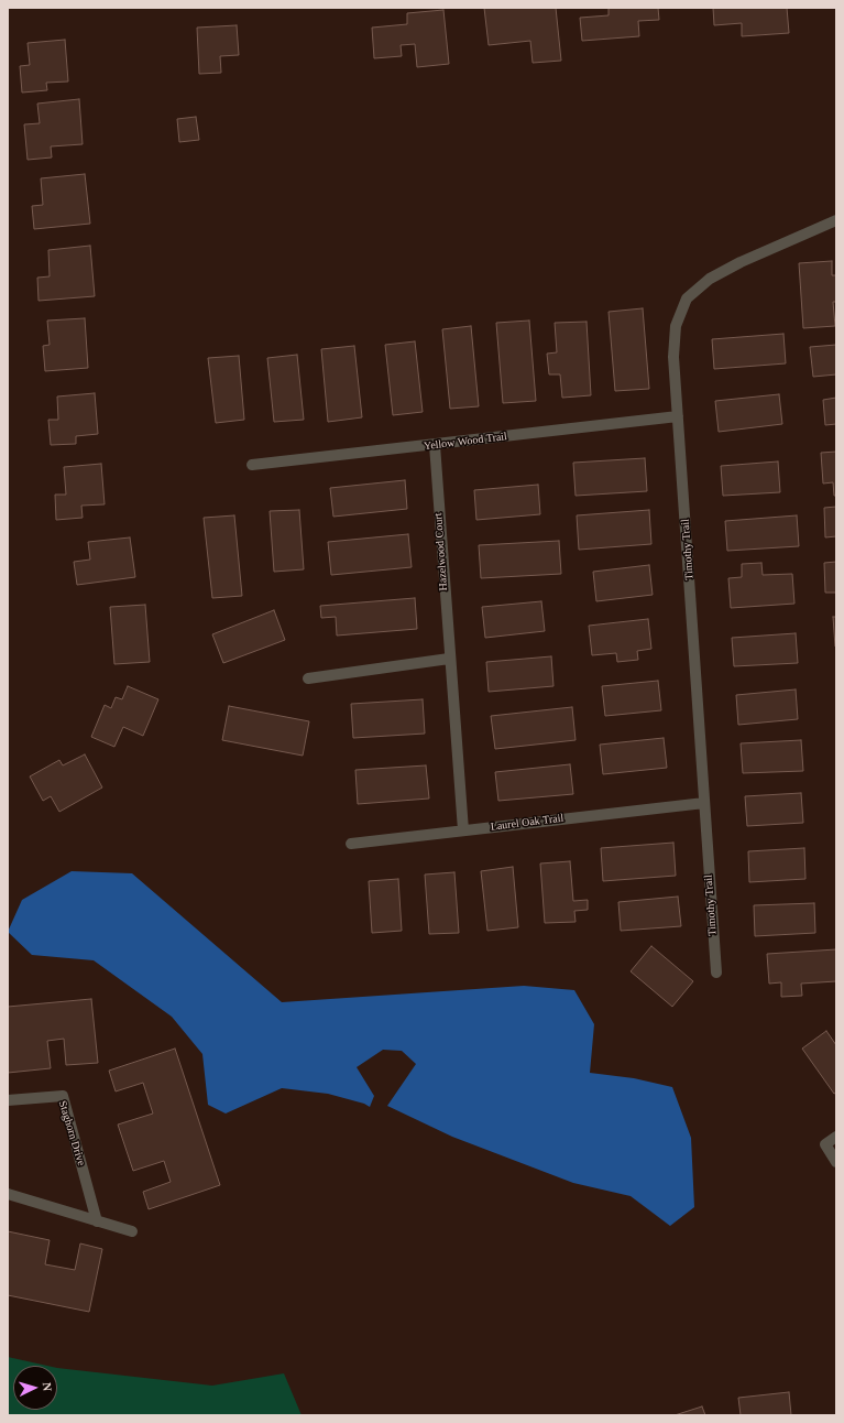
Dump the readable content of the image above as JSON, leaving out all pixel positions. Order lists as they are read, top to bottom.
{
  "streets": {
    "street": [
      "Yellow Wood Trail",
      "Timothy Trail",
      "Hazelwood Court",
      "Laurel Oak Trail",
      "Staghorn Drive"
    ]
  },
  "crossings": [
    ["Yellow Wood Trail", "Timothy Trail"],
    ["Yellow Wood Trail", "Hazelwood Court"],
    ["Timothy Trail", "Laurel Oak Trail"],
    ["Hazelwood Court", "Laurel Oak Trail"]
  ],
  "north": "right"
}
